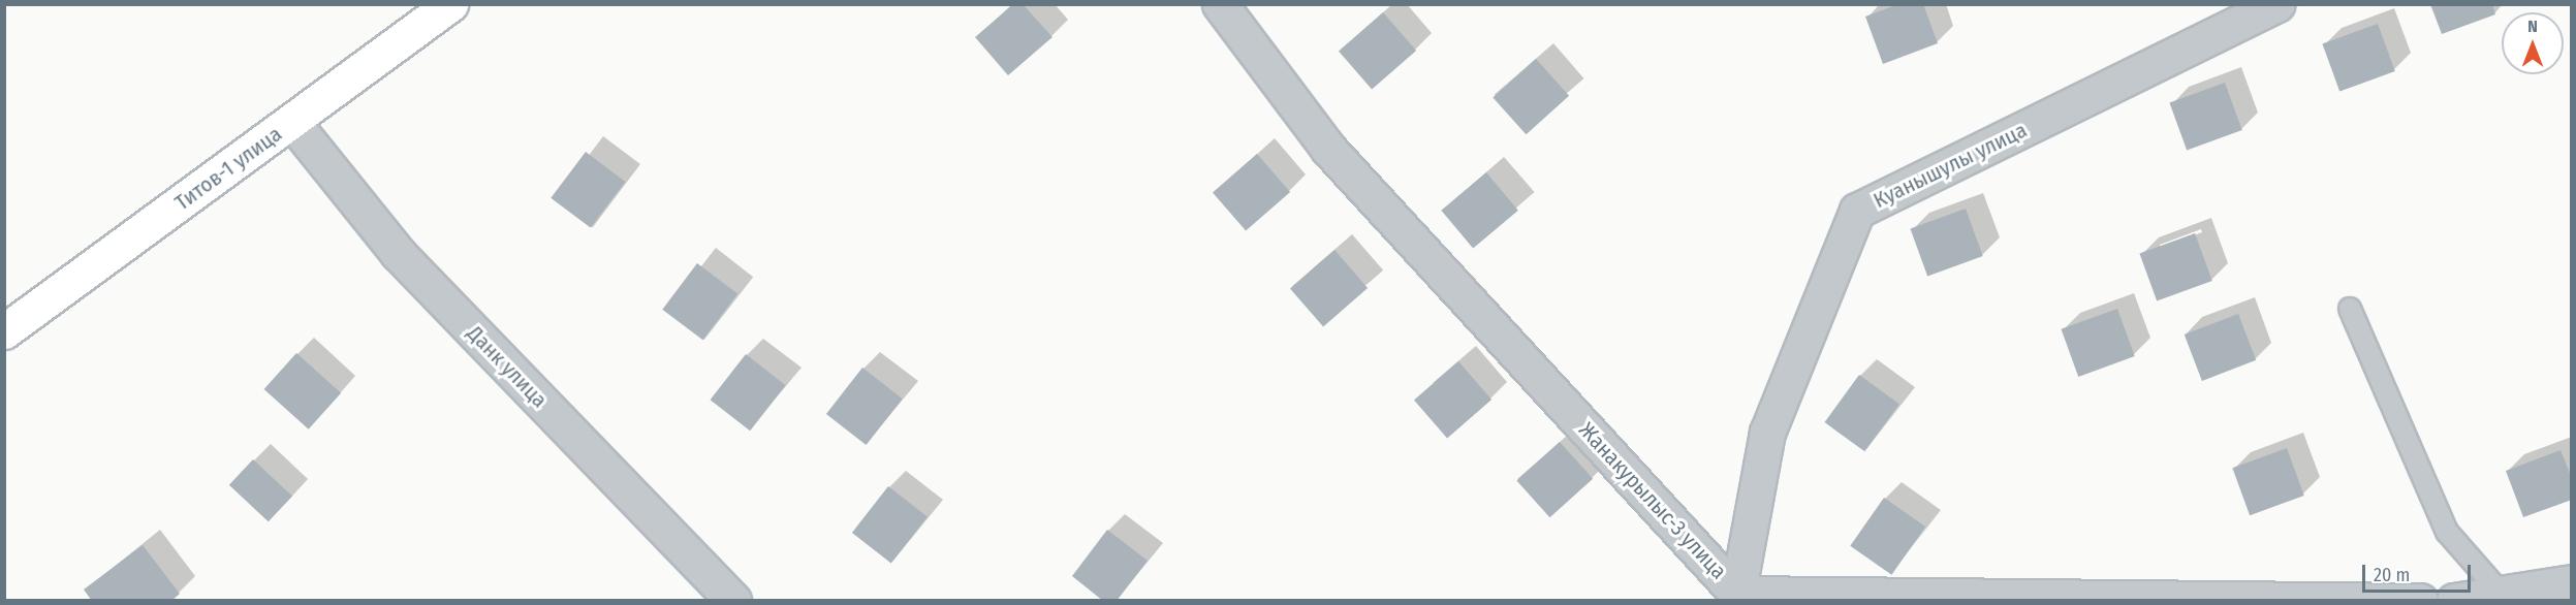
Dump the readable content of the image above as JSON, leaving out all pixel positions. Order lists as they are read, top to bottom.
{
  "streets": {
    "street": [
      "Куанышулы улица",
      "Титов-1 улица",
      "Данк улица",
      "Жанакурылыс-3 улица"
    ]
  },
  "crossings": [
    ["Куанышулы улица", "Жанакурылыс-3 улица"],
    ["Титов-1 улица", "Данк улица"]
  ],
  "scale_bar": "20 m",
  "north": "top"
}
